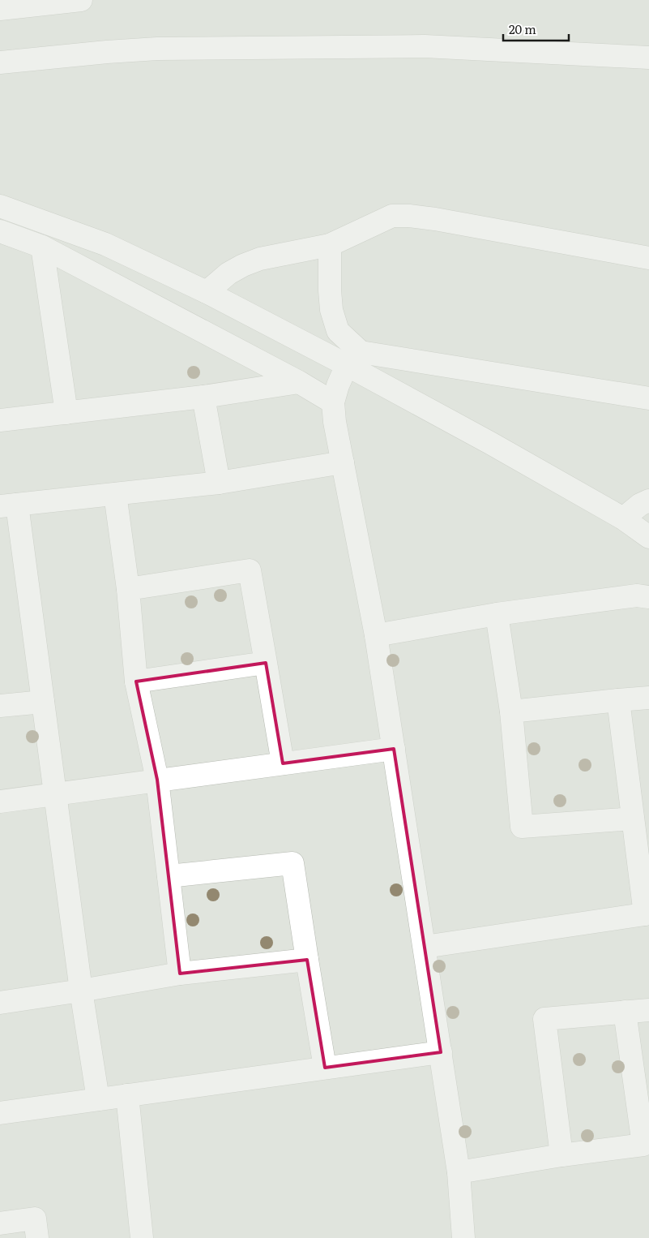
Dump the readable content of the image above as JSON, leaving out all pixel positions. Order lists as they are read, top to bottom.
{
  "scale_bar": "20 m"
}
